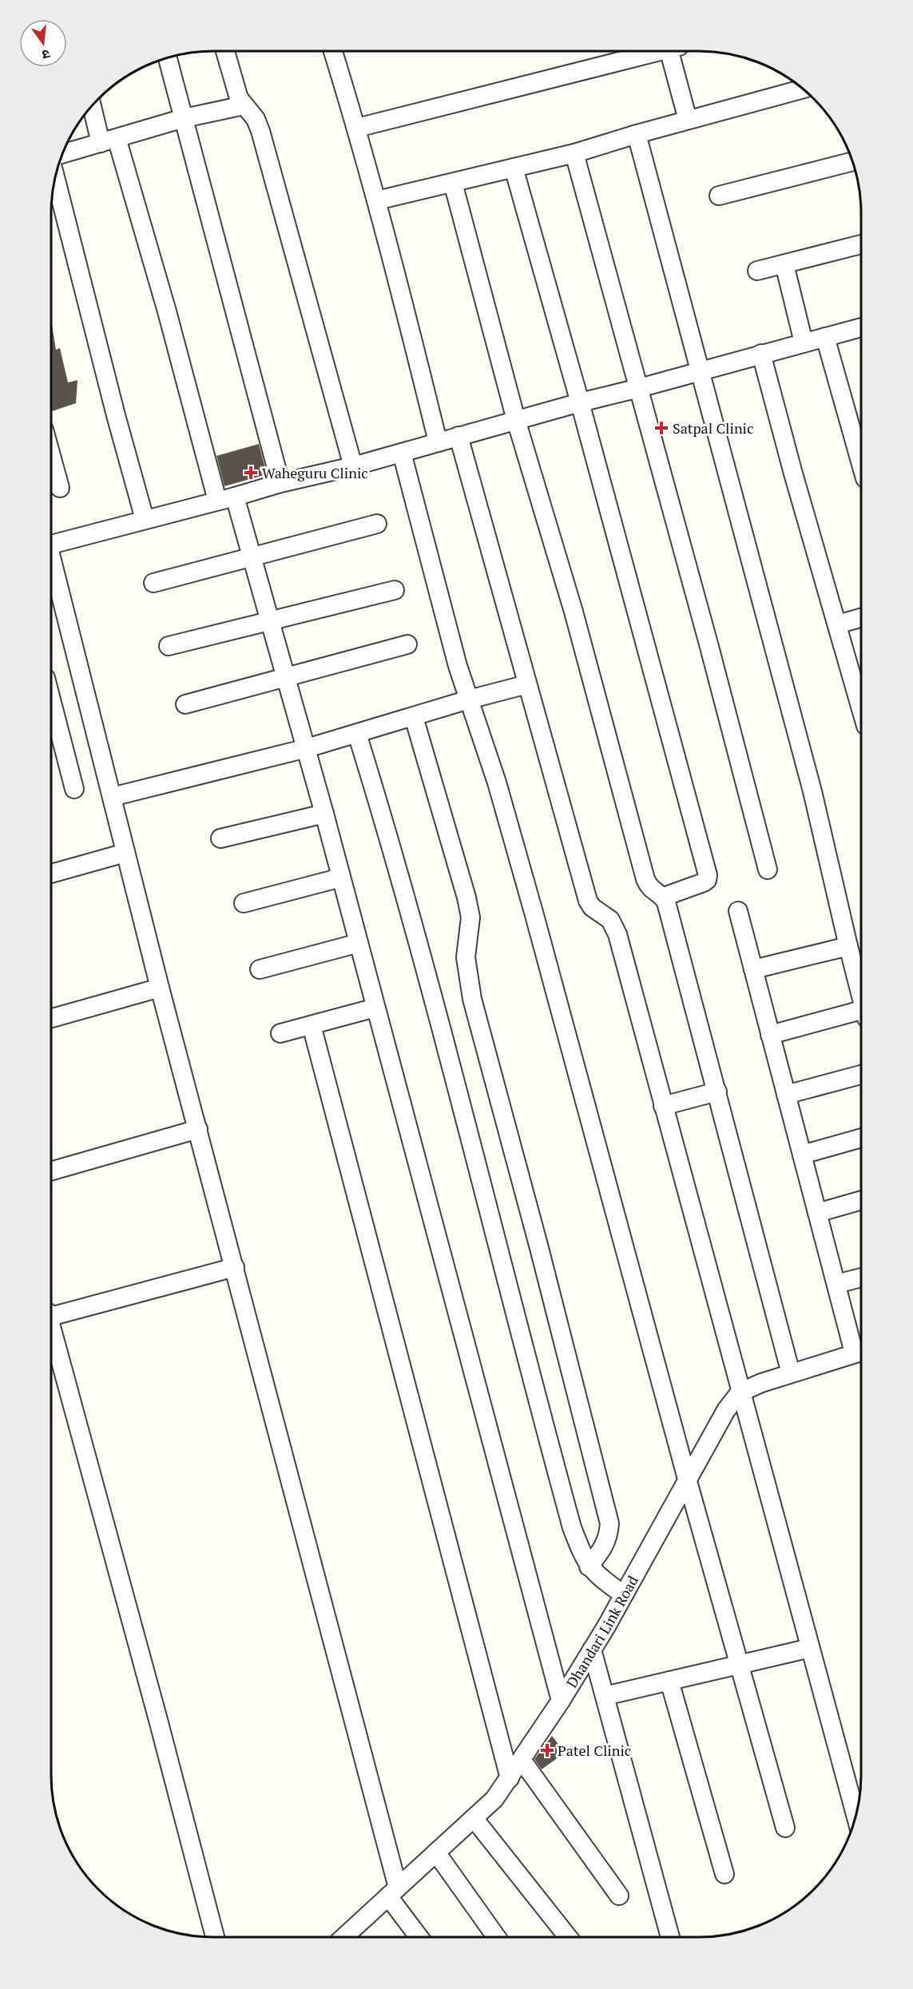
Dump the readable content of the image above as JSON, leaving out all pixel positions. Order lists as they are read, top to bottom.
{
  "streets": {
    "street": ["Dhandari Link Road"]
  },
  "places": {
    "health": ["Satpal Clinic", "Waheguru Clinic", "Patel Clinic"]
  },
  "north": "bottom"
}
